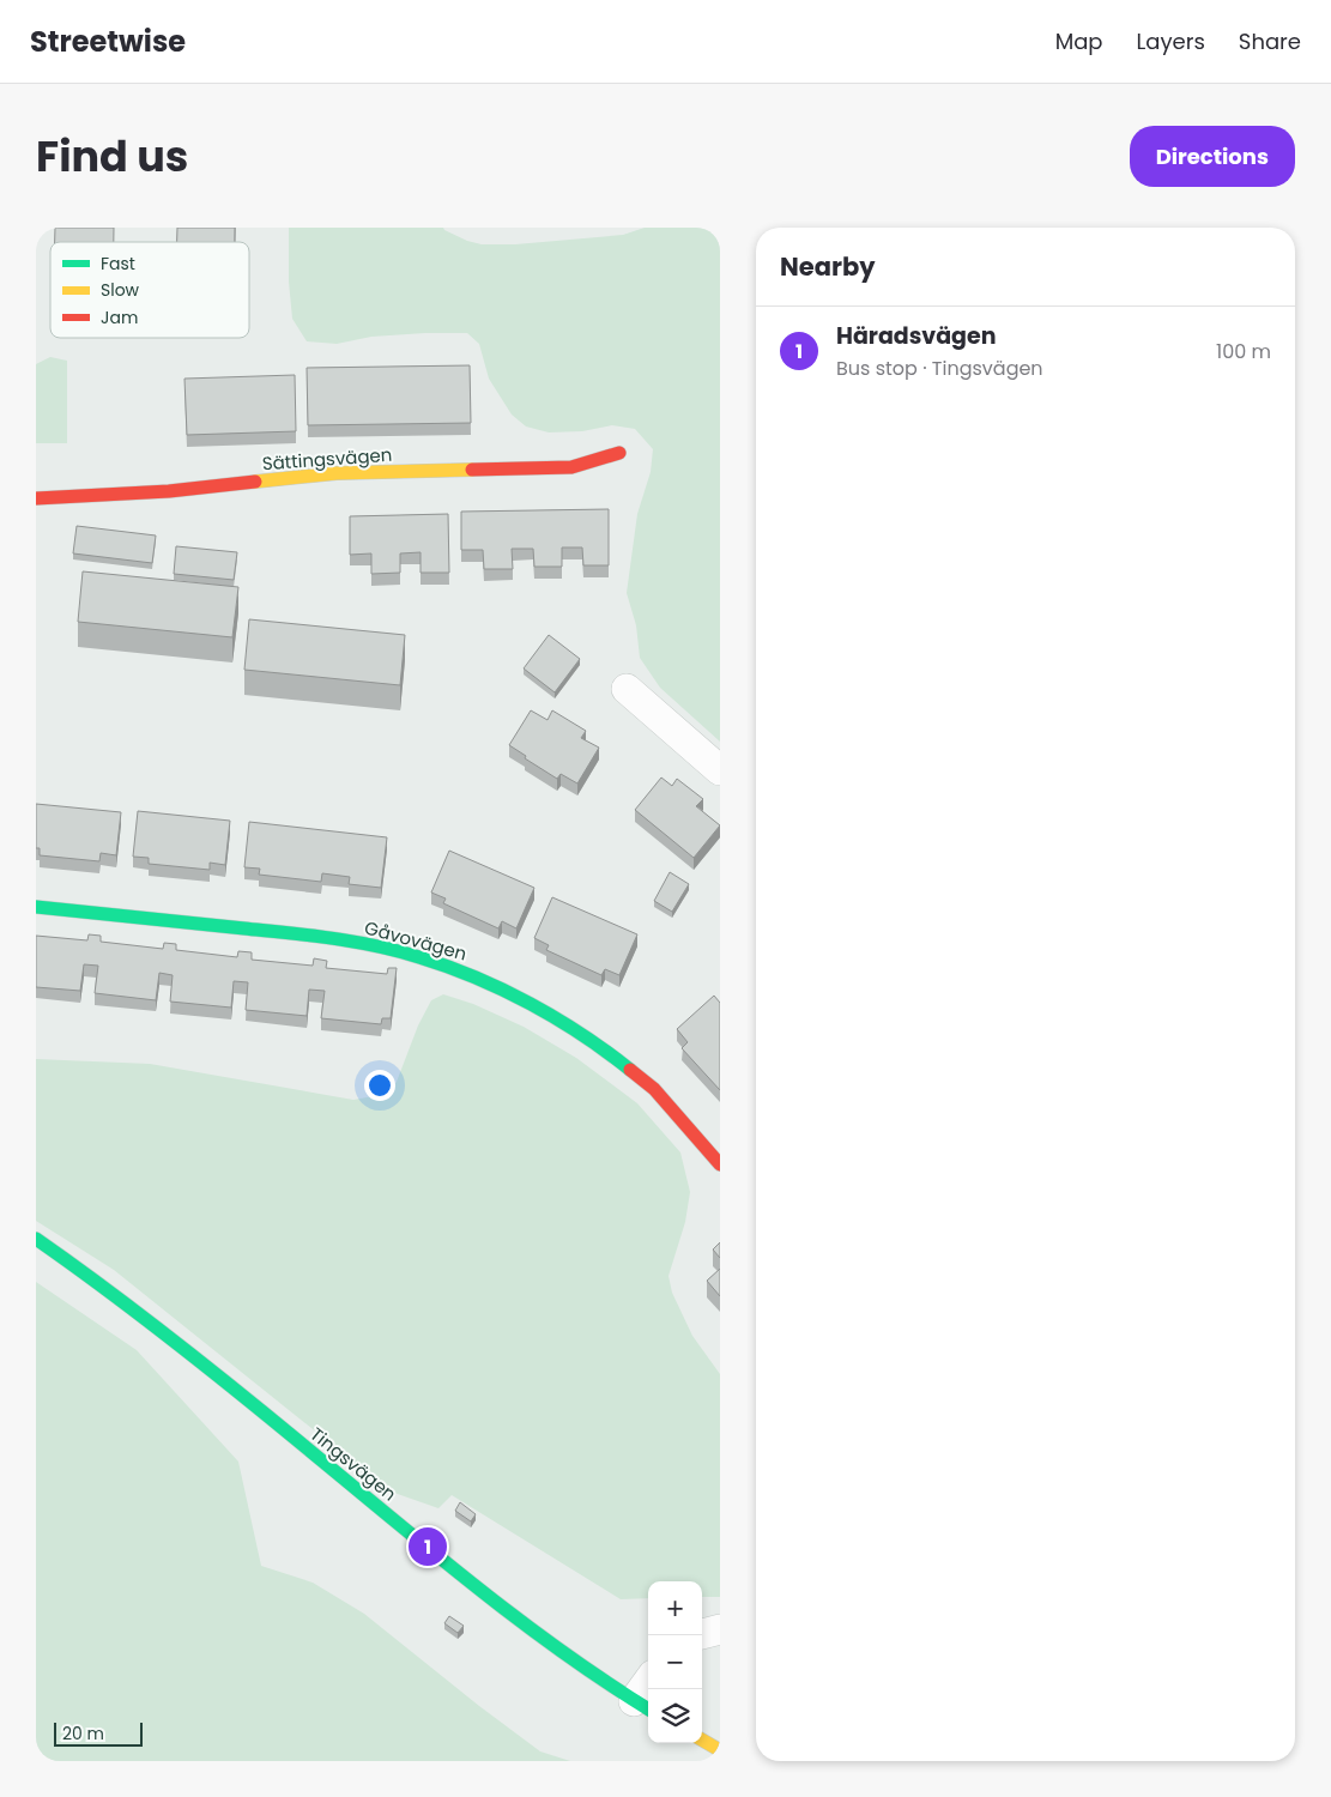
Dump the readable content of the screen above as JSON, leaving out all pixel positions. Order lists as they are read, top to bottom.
{
  "streets": {
    "street": ["Sättingsvägen", "Gåvovägen", "Tingsvägen"]
  },
  "legend": ["Fast", "Slow", "Jam"],
  "scale_bar": "20 m",
  "page": {
    "header": "Streetwise",
    "nav": ["Map", "Layers", "Share"],
    "title": "Find us",
    "buttons": "Directions",
    "heading": "Nearby",
    "list": [
      {
        "mark": "1",
        "name": "Häradsvägen",
        "note": "Bus stop · Tingsvägen",
        "value": "100 m"
      }
    ],
    "pins": "1",
    "map_buttons": ["+", "−"],
    "scale": "20 m"
  }
}
